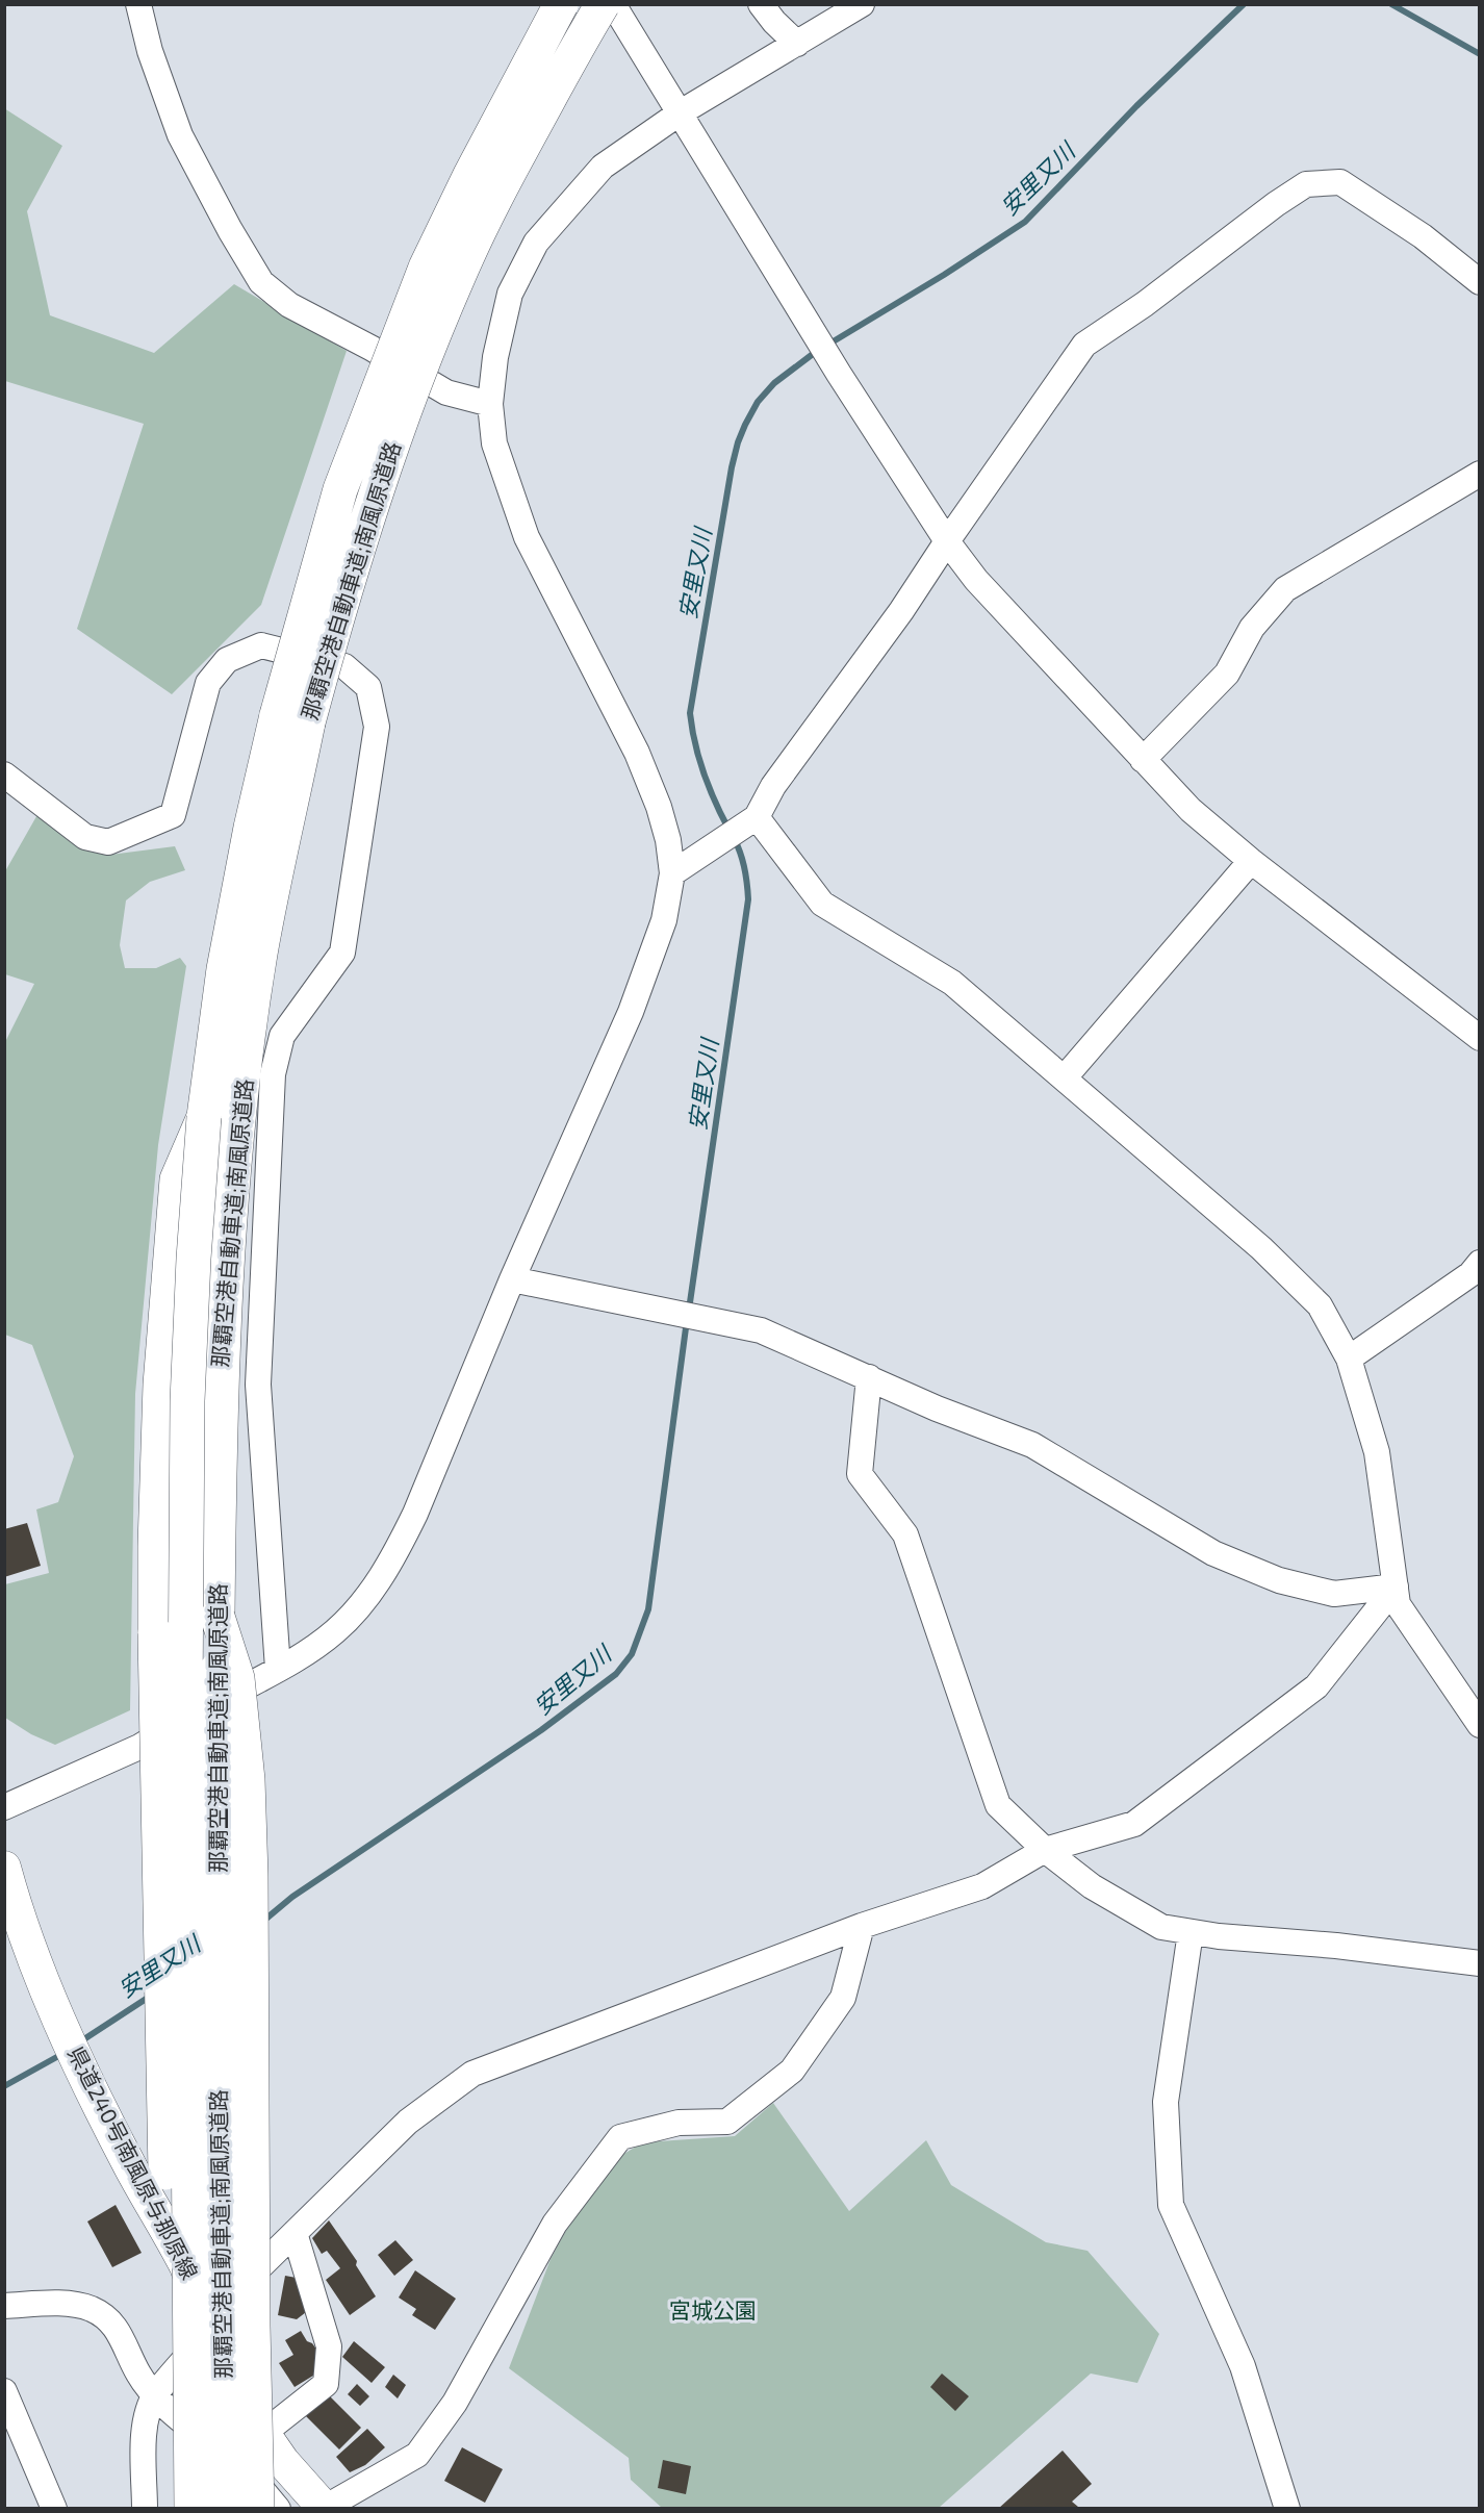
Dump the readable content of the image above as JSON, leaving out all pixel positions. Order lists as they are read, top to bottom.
{
  "streets": {
    "highway": ["那覇空港自動車道;南風原道路"],
    "main road": ["県道240号南風原与那原線"]
  },
  "water": ["安里又川"],
  "parks": ["宮城公園"]
}
